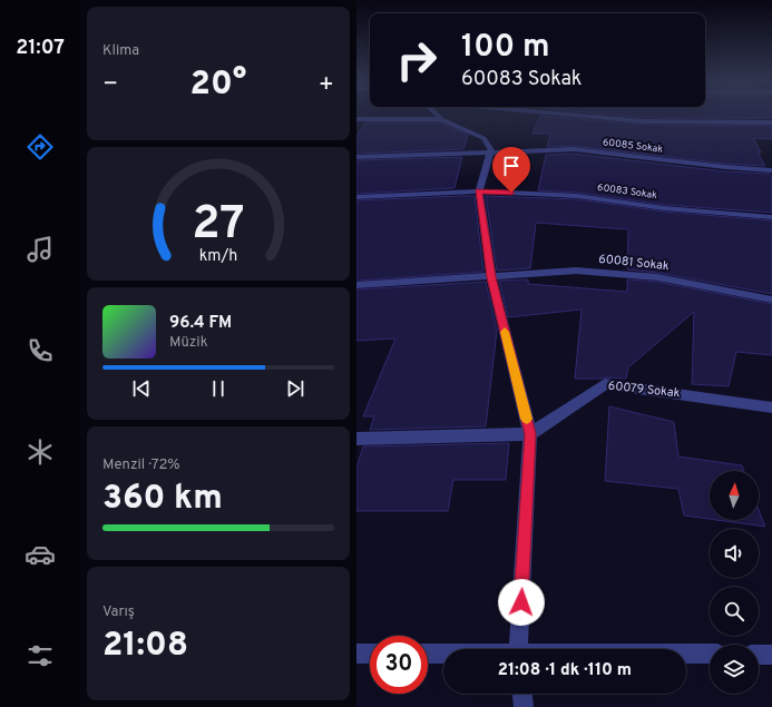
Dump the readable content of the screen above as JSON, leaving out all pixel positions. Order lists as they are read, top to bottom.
{
  "streets": {
    "street": [
      "60085 Sokak",
      "60083 Sokak",
      "60081 Sokak",
      "60079 Sokak"
    ]
  },
  "north": "top",
  "page": {
    "tabs": "21:07",
    "tile": [
      "Klima",
      ["Menzil · 72%", "360 km"],
      ["Varış", "21:08"]
    ],
    "turn": ["100 m", "60083 Sokak"],
    "heat": ["−", "20°", "+"],
    "song": ["96.4 FM", "Müzik"],
    "limit": "30",
    "trip": "21:08 · 1 dk · 110 m",
    "gauge": ["27", "km/h"]
  }
}
